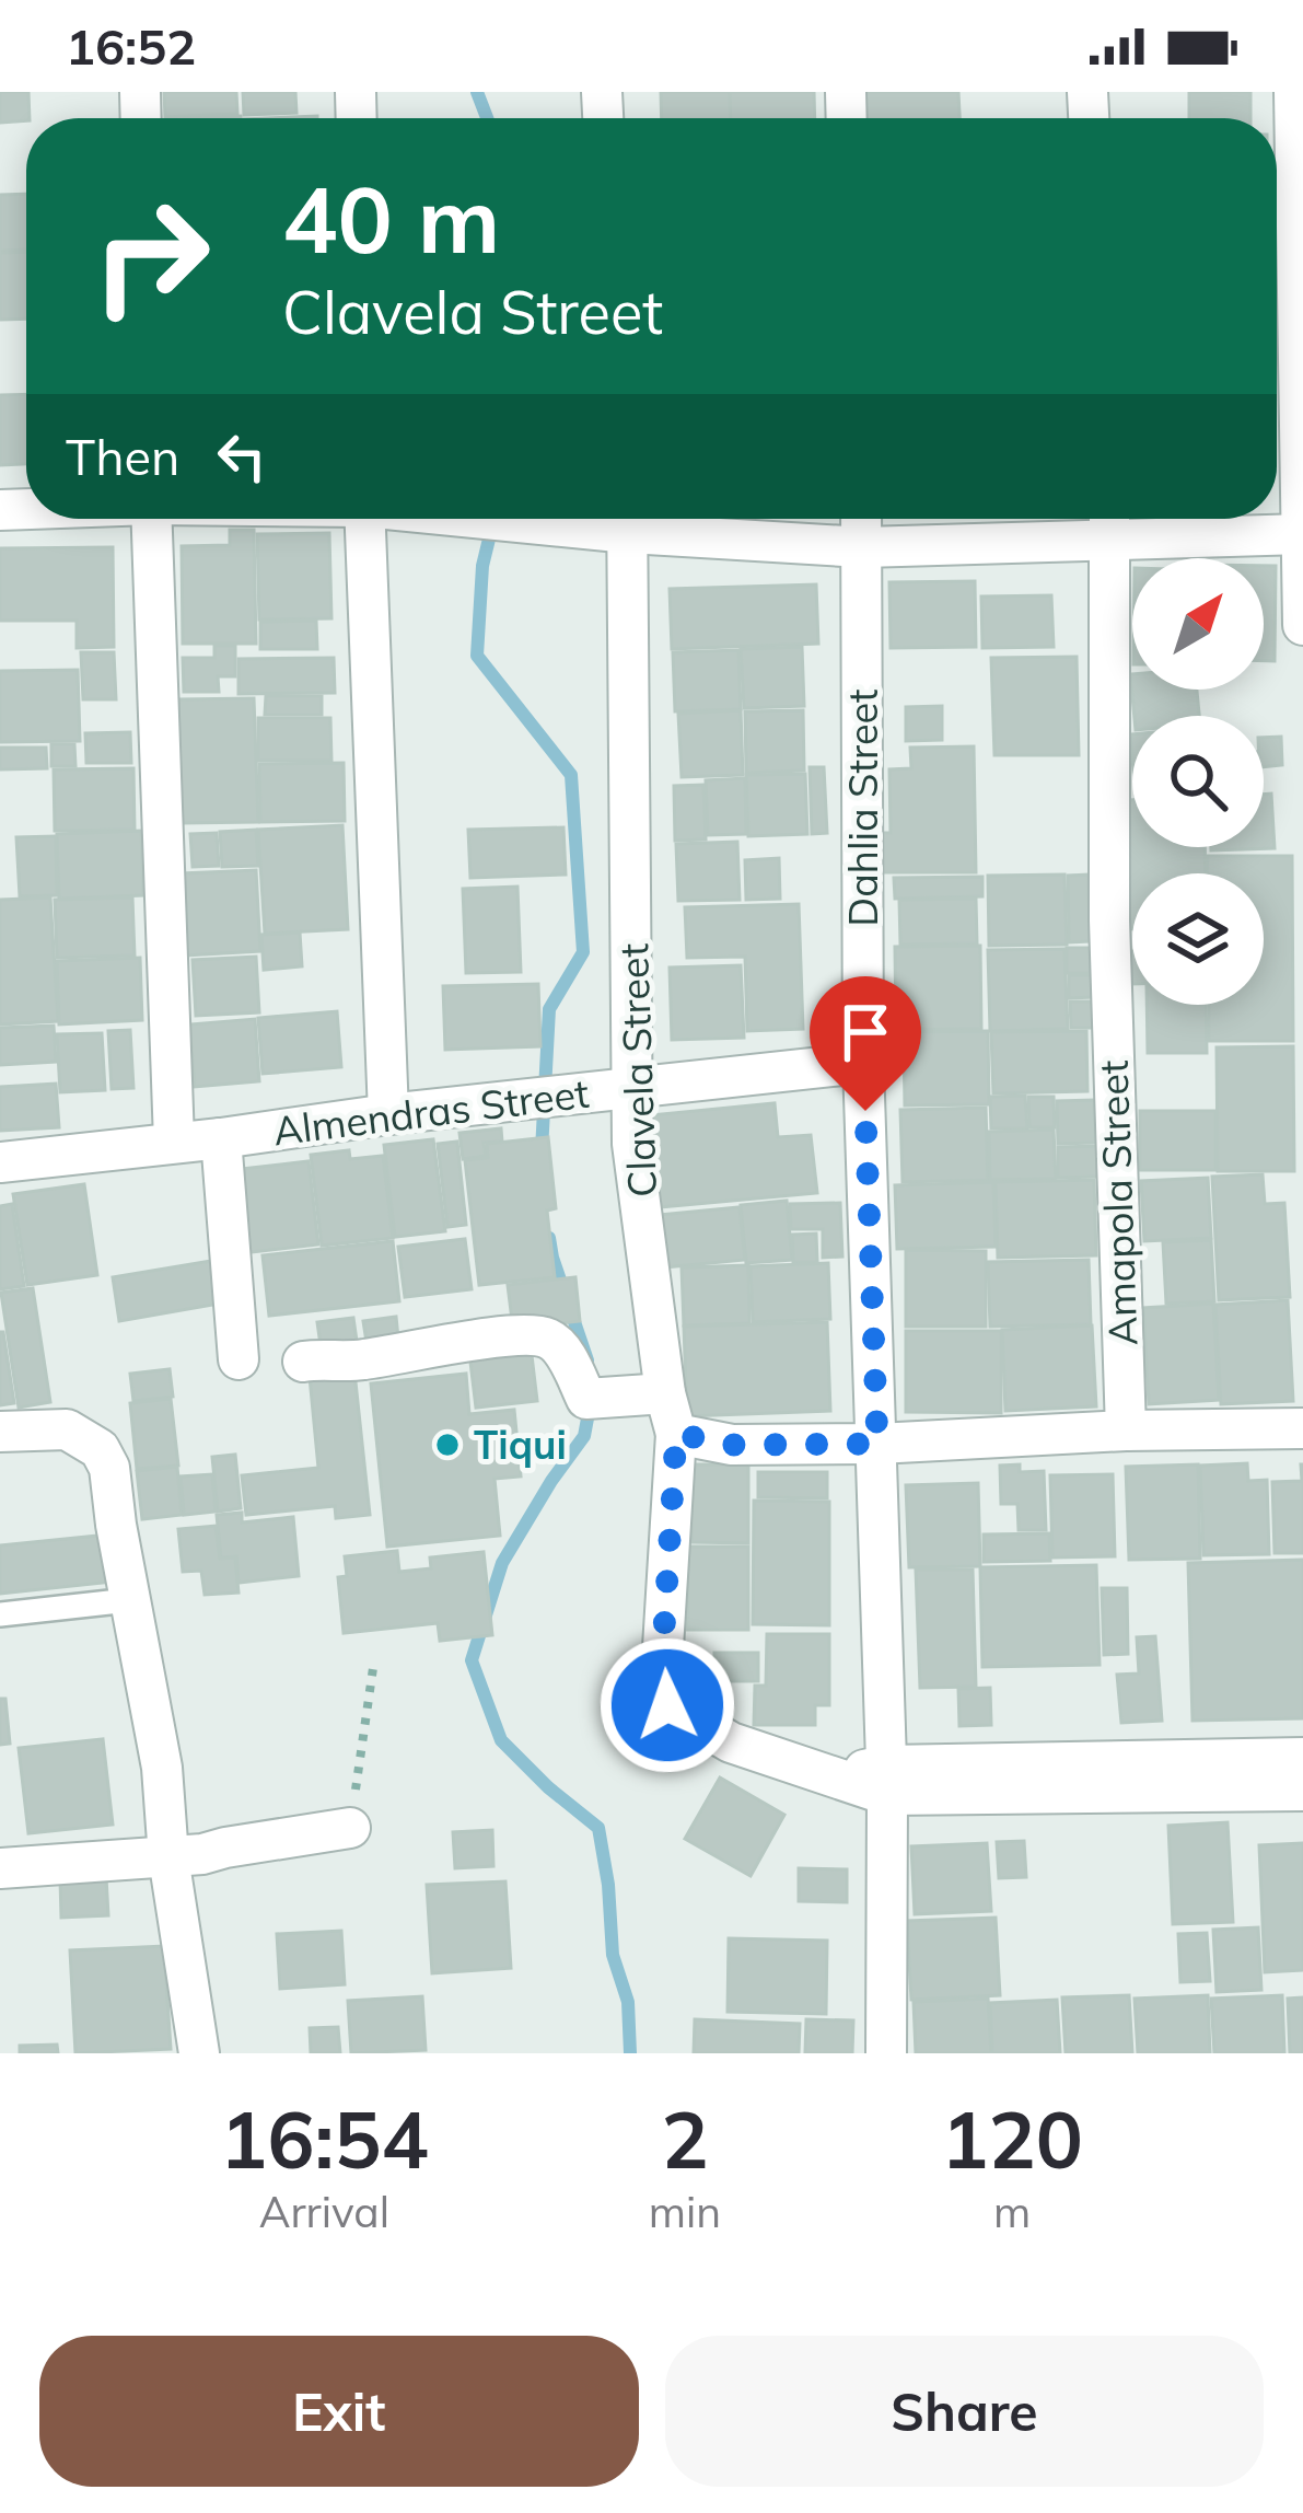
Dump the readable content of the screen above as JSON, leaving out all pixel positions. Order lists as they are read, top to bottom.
{
  "streets": {
    "street": [
      "Dahlia Street",
      "Clavela Street",
      "Almendras Street",
      "Amapola Street"
    ]
  },
  "crossings": [
    ["Dahlia Street", "Clavela Street"],
    ["Dahlia Street", "Almendras Street"],
    ["Clavela Street", "Almendras Street"]
  ],
  "places": ["Tiqui"],
  "north": "top right",
  "page": {
    "status": "16:52",
    "turn": ["40 m", "Clavela Street"],
    "then": "Then",
    "eta": [
      "16:54",
      "Arrival",
      "2",
      "min",
      "120",
      "m"
    ],
    "buttons": ["Exit", "Share"]
  }
}
